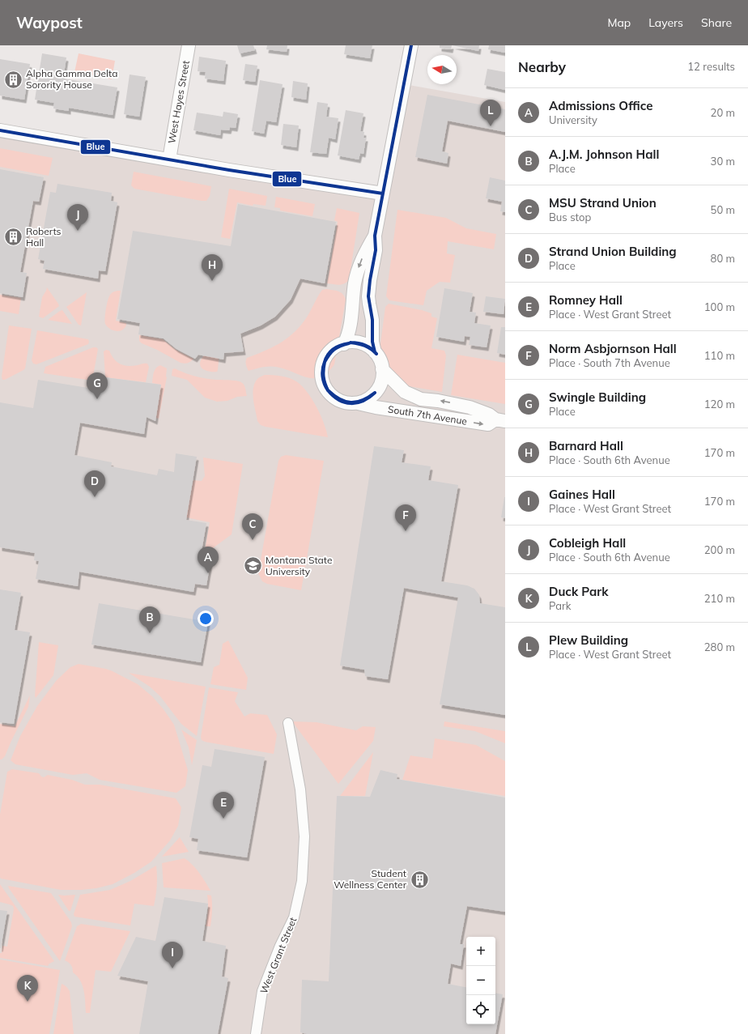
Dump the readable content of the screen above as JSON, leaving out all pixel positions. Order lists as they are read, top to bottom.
{
  "streets": {
    "street": ["West Hayes Street", "South 7th Avenue", "West Grant Street"]
  },
  "places": {
    "building": ["Alpha Gamma Delta Sorority House", "Roberts Hall", "Student Wellness Center"],
    "school or university": ["Montana State University"]
  },
  "lines": ["transit line Blue"],
  "north": "left",
  "page": {
    "header": "Waypost",
    "nav": ["Map", "Layers", "Share"],
    "heading": ["Nearby", "12 results"],
    "list": [
      {
        "mark": "A",
        "name": "Admissions Office",
        "note": "University",
        "value": "20 m"
      },
      {
        "mark": "B",
        "name": "A.J.M. Johnson Hall",
        "note": "Place",
        "value": "30 m"
      },
      {
        "mark": "C",
        "name": "MSU Strand Union",
        "note": "Bus stop",
        "value": "50 m"
      },
      {
        "mark": "D",
        "name": "Strand Union Building",
        "note": "Place",
        "value": "80 m"
      },
      {
        "mark": "E",
        "name": "Romney Hall",
        "note": "Place · West Grant Street",
        "value": "100 m"
      },
      {
        "mark": "F",
        "name": "Norm Asbjornson Hall",
        "note": "Place · South 7th Avenue",
        "value": "110 m"
      },
      {
        "mark": "G",
        "name": "Swingle Building",
        "note": "Place",
        "value": "120 m"
      },
      {
        "mark": "H",
        "name": "Barnard Hall",
        "note": "Place · South 6th Avenue",
        "value": "170 m"
      },
      {
        "mark": "I",
        "name": "Gaines Hall",
        "note": "Place · West Grant Street",
        "value": "170 m"
      },
      {
        "mark": "J",
        "name": "Cobleigh Hall",
        "note": "Place · South 6th Avenue",
        "value": "200 m"
      },
      {
        "mark": "K",
        "name": "Duck Park",
        "note": "Park",
        "value": "210 m"
      },
      {
        "mark": "L",
        "name": "Plew Building",
        "note": "Place · West Grant Street",
        "value": "280 m"
      }
    ],
    "pins": [
      "L",
      "J",
      "H",
      "G",
      "D",
      "F",
      "C",
      "A",
      "B",
      "E",
      "I",
      "K"
    ],
    "map_buttons": ["+", "−"]
  }
}
